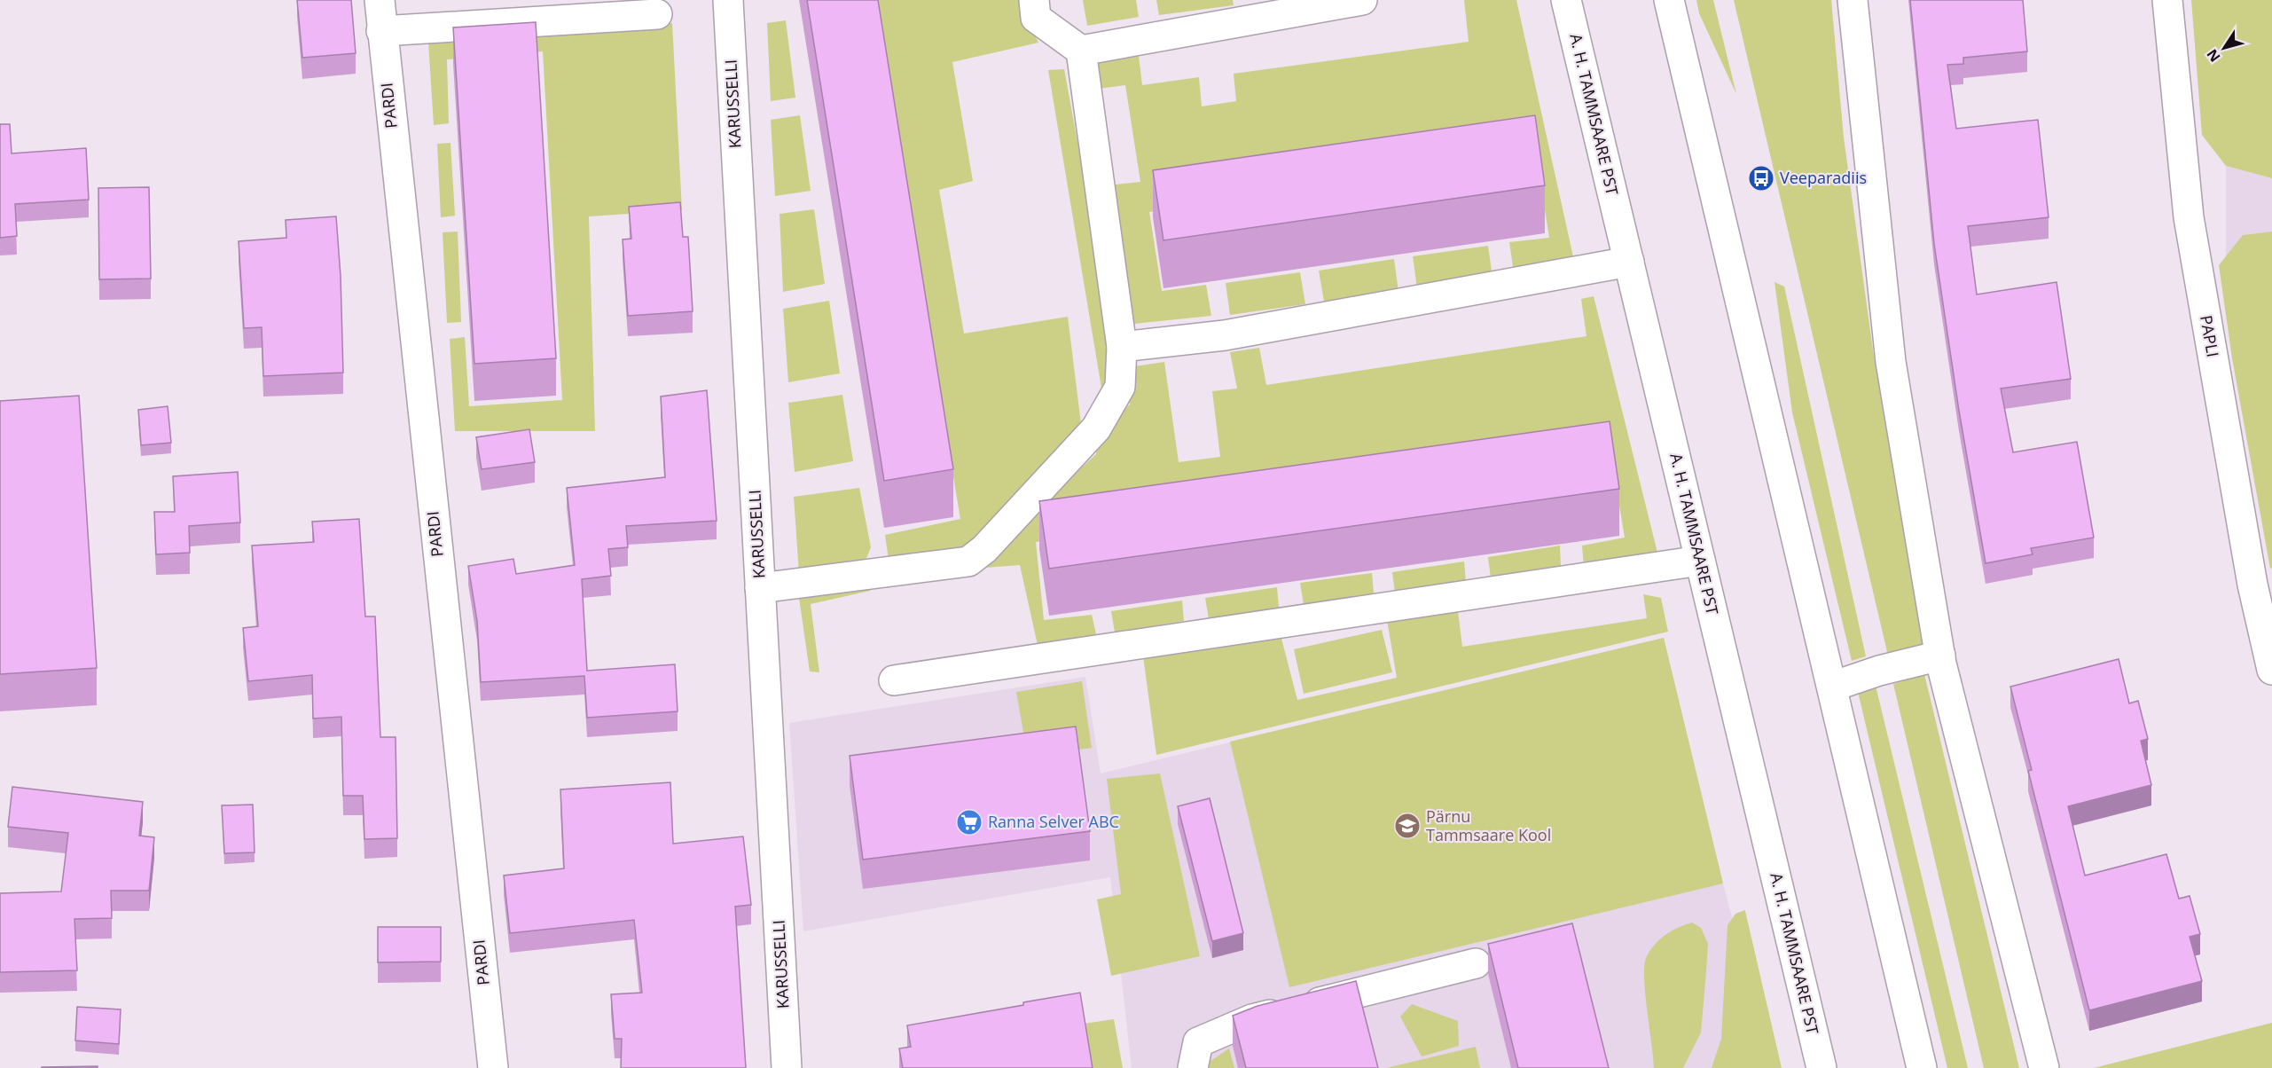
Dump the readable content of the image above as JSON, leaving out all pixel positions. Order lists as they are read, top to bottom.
{
  "streets": {
    "street": [
      "KARUSSELLI",
      "PARDI",
      "A. H. TAMMSAARE PST",
      "PAPLI"
    ]
  },
  "places": {
    "bus stop": ["Veeparadiis"],
    "supermarket": ["Ranna Selver ABC"],
    "school or university": ["Pärnu Tammsaare Kool"]
  },
  "north": "bottom left"
}
